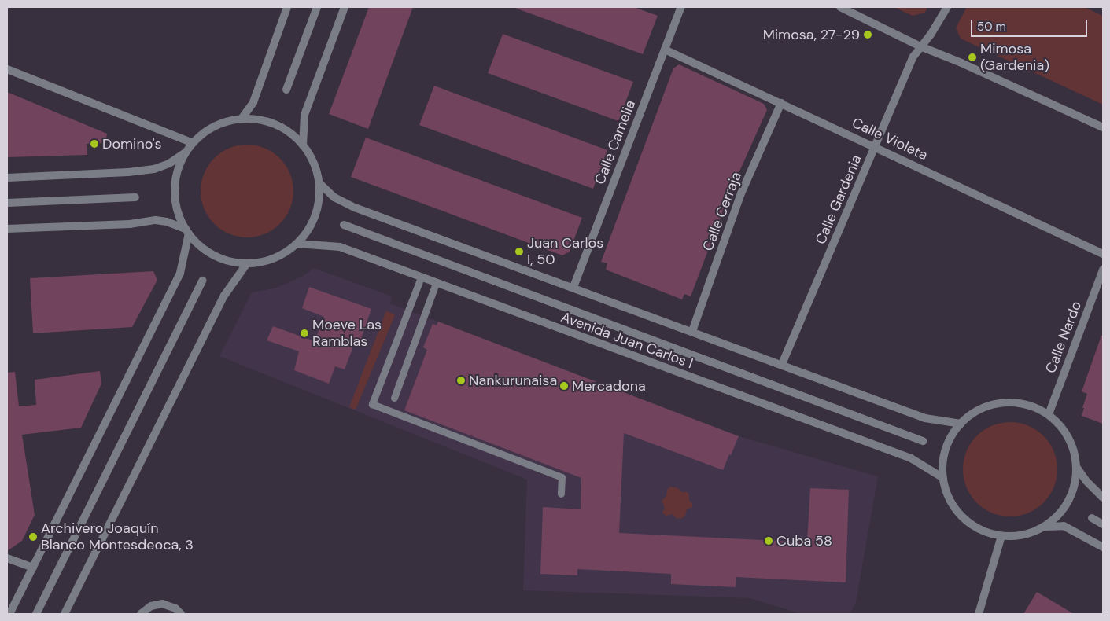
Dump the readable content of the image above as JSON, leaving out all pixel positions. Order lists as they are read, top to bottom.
{
  "streets": {
    "street": [
      "Calle Violeta",
      "Calle Camelia",
      "Calle Gardenia",
      "Calle Cerraja",
      "Calle Nardo",
      "Avenida Juan Carlos I"
    ]
  },
  "crossings": [
    ["Calle Violeta", "Calle Camelia"],
    ["Calle Violeta", "Calle Gardenia"],
    ["Calle Violeta", "Calle Cerraja"],
    ["Calle Nardo", "Avenida Juan Carlos I"]
  ],
  "places": [
    "Mimosa, 27-29",
    "Mimosa (Gardenia)",
    "Domino's",
    "Juan Carlos I, 50",
    "Moeve Las Ramblas",
    "Nankurunaisa",
    "Mercadona",
    "Archivero Joaquín Blanco Montesdeoca, 3",
    "Cuba 58"
  ],
  "scale_bar": "50 m"
}
